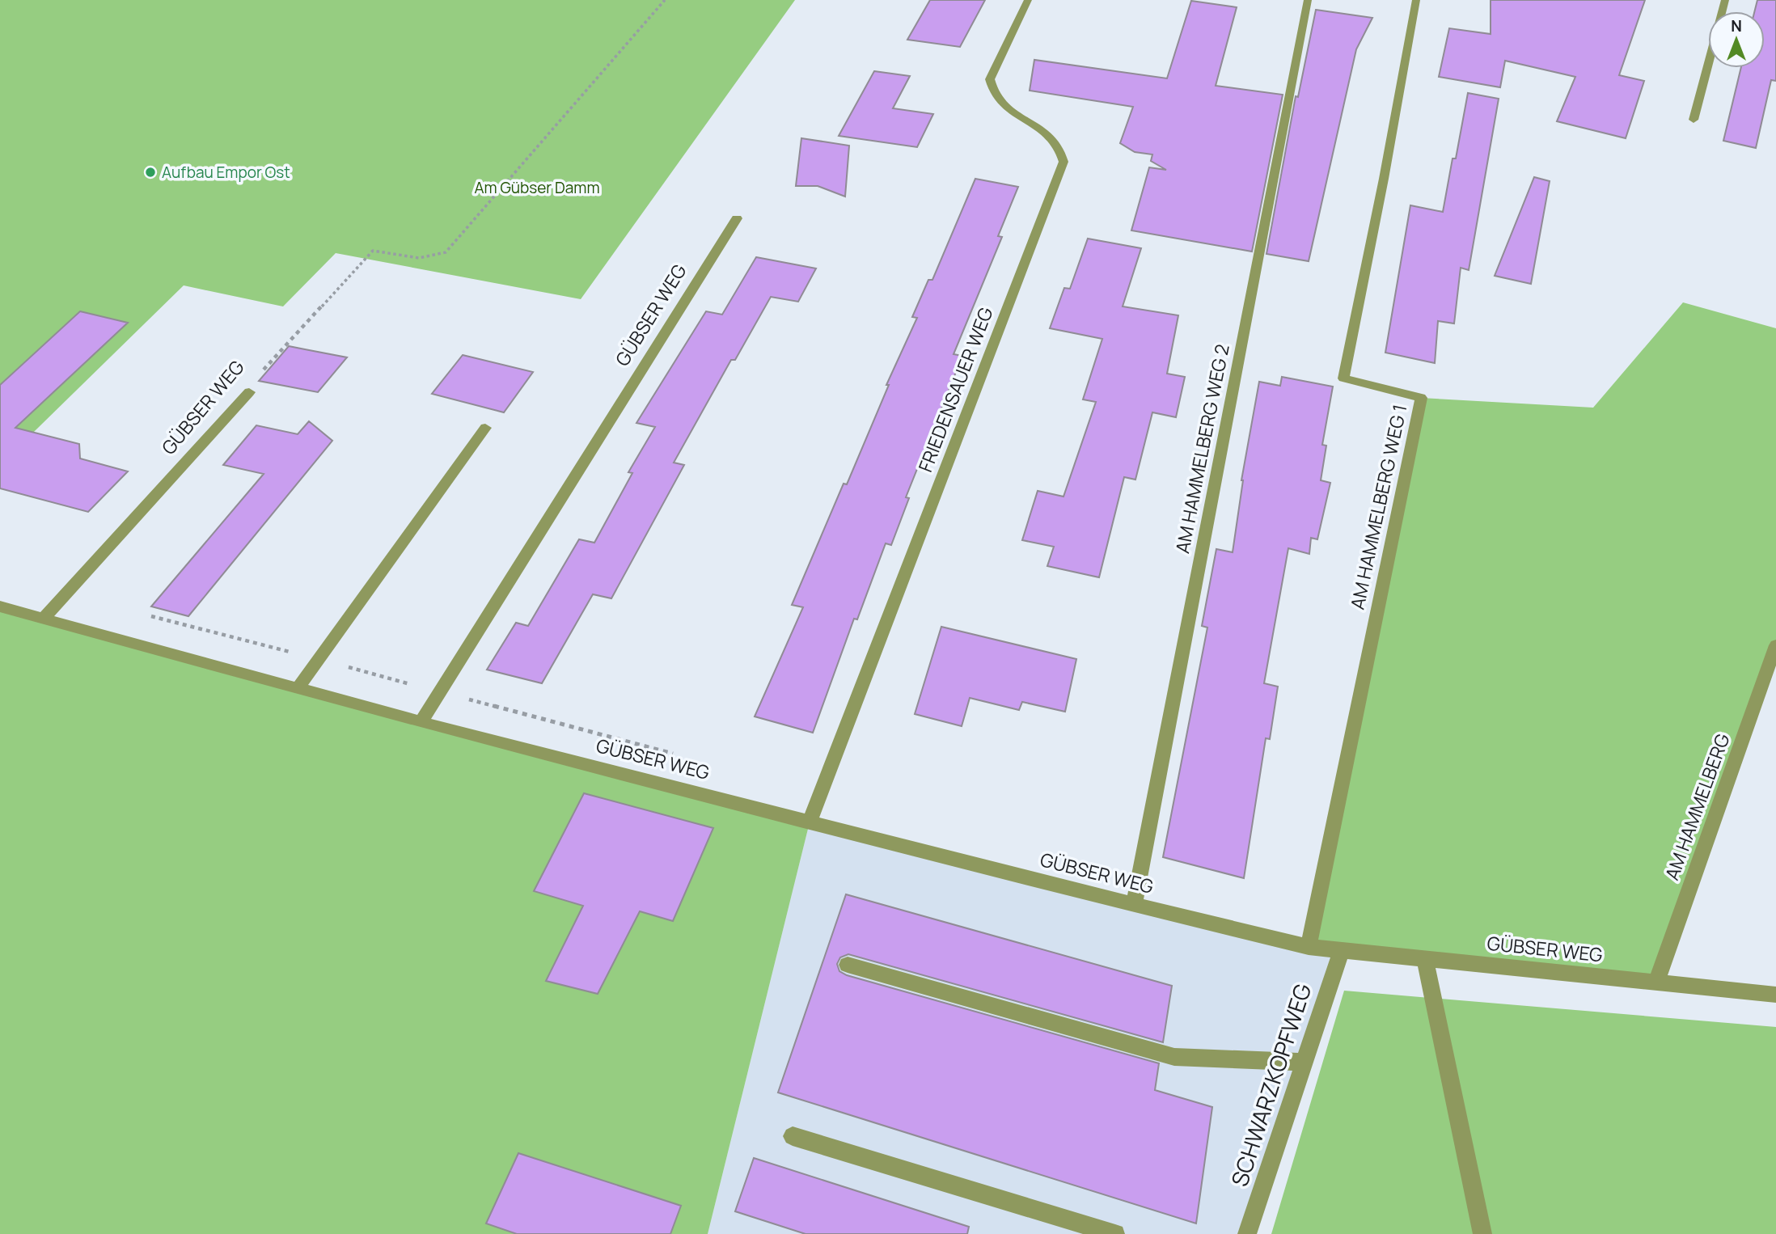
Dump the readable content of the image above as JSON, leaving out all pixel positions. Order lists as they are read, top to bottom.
{
  "streets": {
    "street": [
      "GÜBSER WEG",
      "FRIEDENSAUER WEG",
      "AM HAMMELBERG WEG 2",
      "AM HAMMELBERG WEG 1",
      "AM HAMMELBERG",
      "SCHWARZKOPFWEG"
    ]
  },
  "crossings": [
    ["GÜBSER WEG", "FRIEDENSAUER WEG"],
    ["GÜBSER WEG", "AM HAMMELBERG WEG 2"],
    ["GÜBSER WEG", "AM HAMMELBERG WEG 1"],
    ["GÜBSER WEG", "AM HAMMELBERG"],
    ["GÜBSER WEG", "SCHWARZKOPFWEG"]
  ],
  "parks": ["Am Gübser Damm"],
  "places": ["Aufbau Empor Ost"],
  "north": "top"
}
